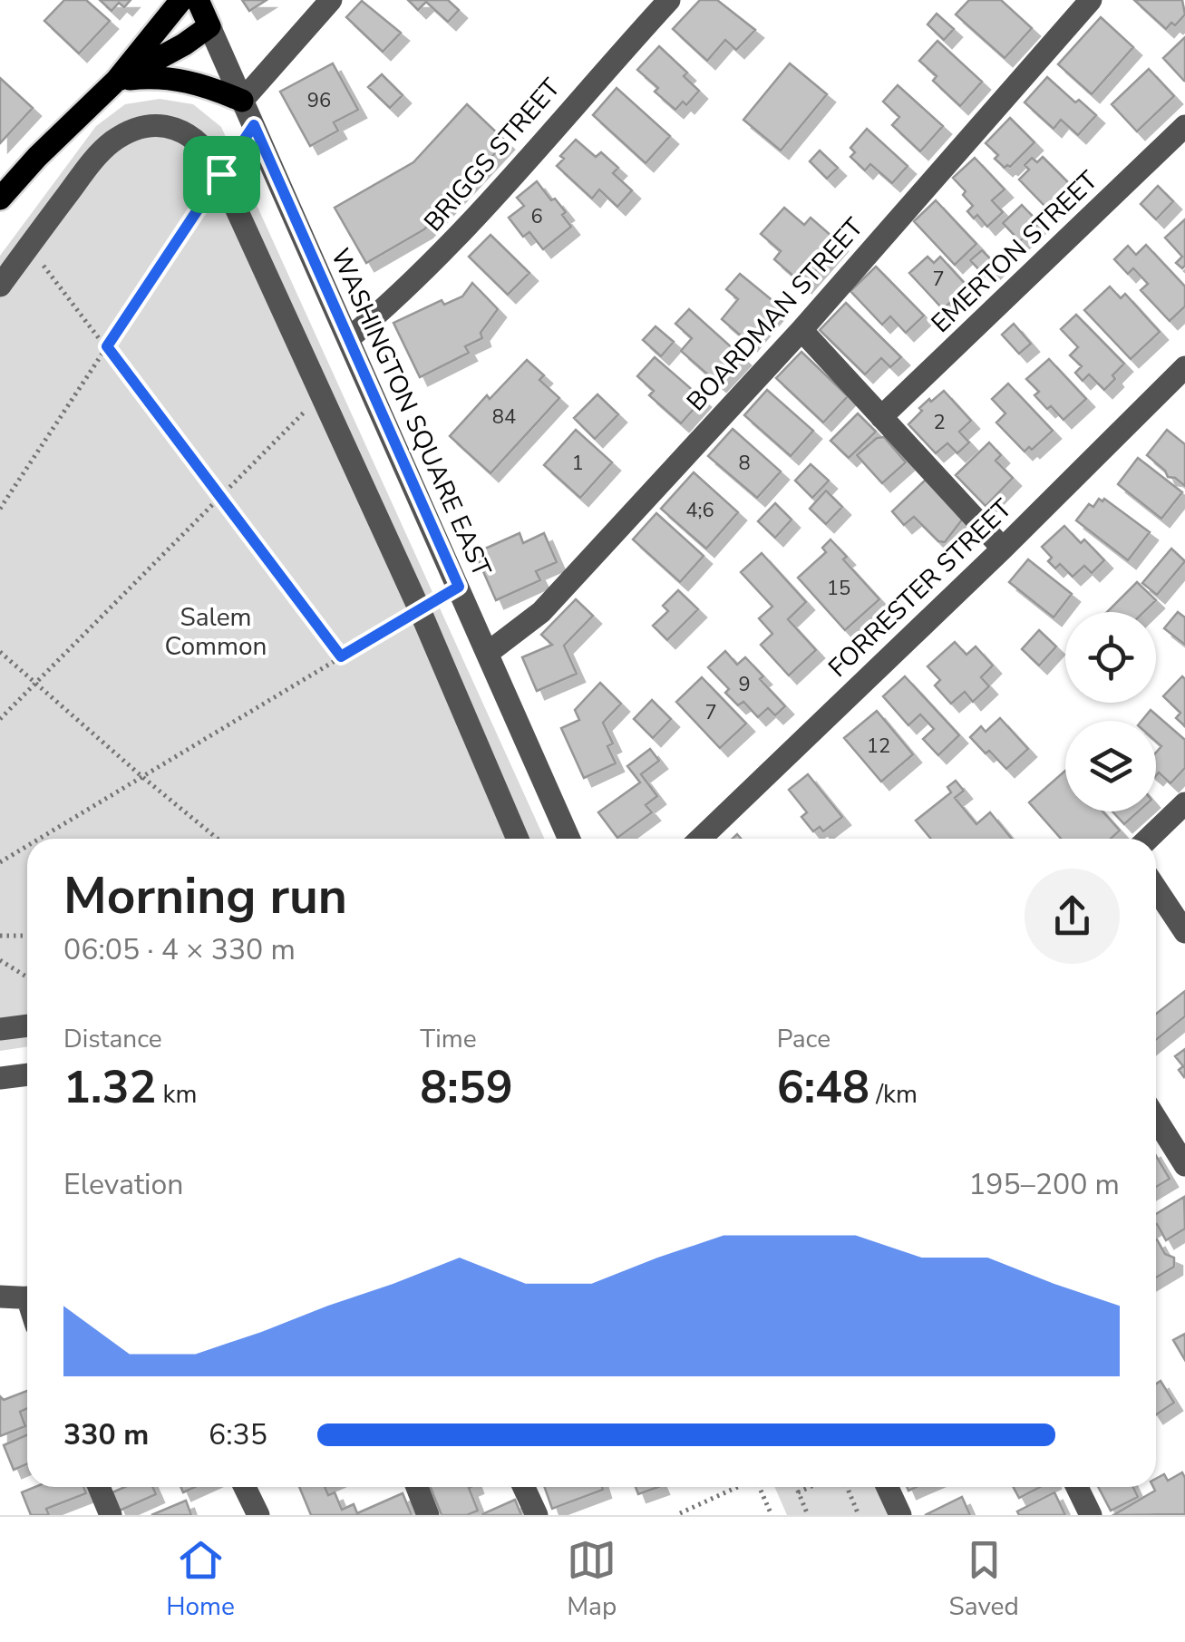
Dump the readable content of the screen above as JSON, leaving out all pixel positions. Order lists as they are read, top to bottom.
{
  "streets": {
    "main road": ["WASHINGTON SQUARE EAST"],
    "street": [
      "BRIGGS STREET",
      "EMERTON STREET",
      "BOARDMAN STREET",
      "FORRESTER STREET"
    ]
  },
  "crossings": [
    ["BRIGGS STREET", "WASHINGTON SQUARE EAST"],
    ["BOARDMAN STREET", "WASHINGTON SQUARE EAST"]
  ],
  "parks": ["Salem Common"],
  "house_numbers": [
    "96",
    "6",
    "7",
    "84",
    "2",
    "1",
    "8",
    "4;6",
    "15",
    "9",
    "7",
    "12"
  ],
  "page": {
    "heading": ["Morning run", "06:05 · 4 × 330 m"],
    "stats": [
      ["Distance", "1.32 km"],
      ["Time", "8:59"],
      ["Pace", "6:48 /km"]
    ],
    "chart": ["Elevation", "195–200 m"],
    "list": [
      {
        "name": "330 m",
        "note": "6:35"
      }
    ],
    "tabs": ["Home", "Map", "Saved"]
  }
}
